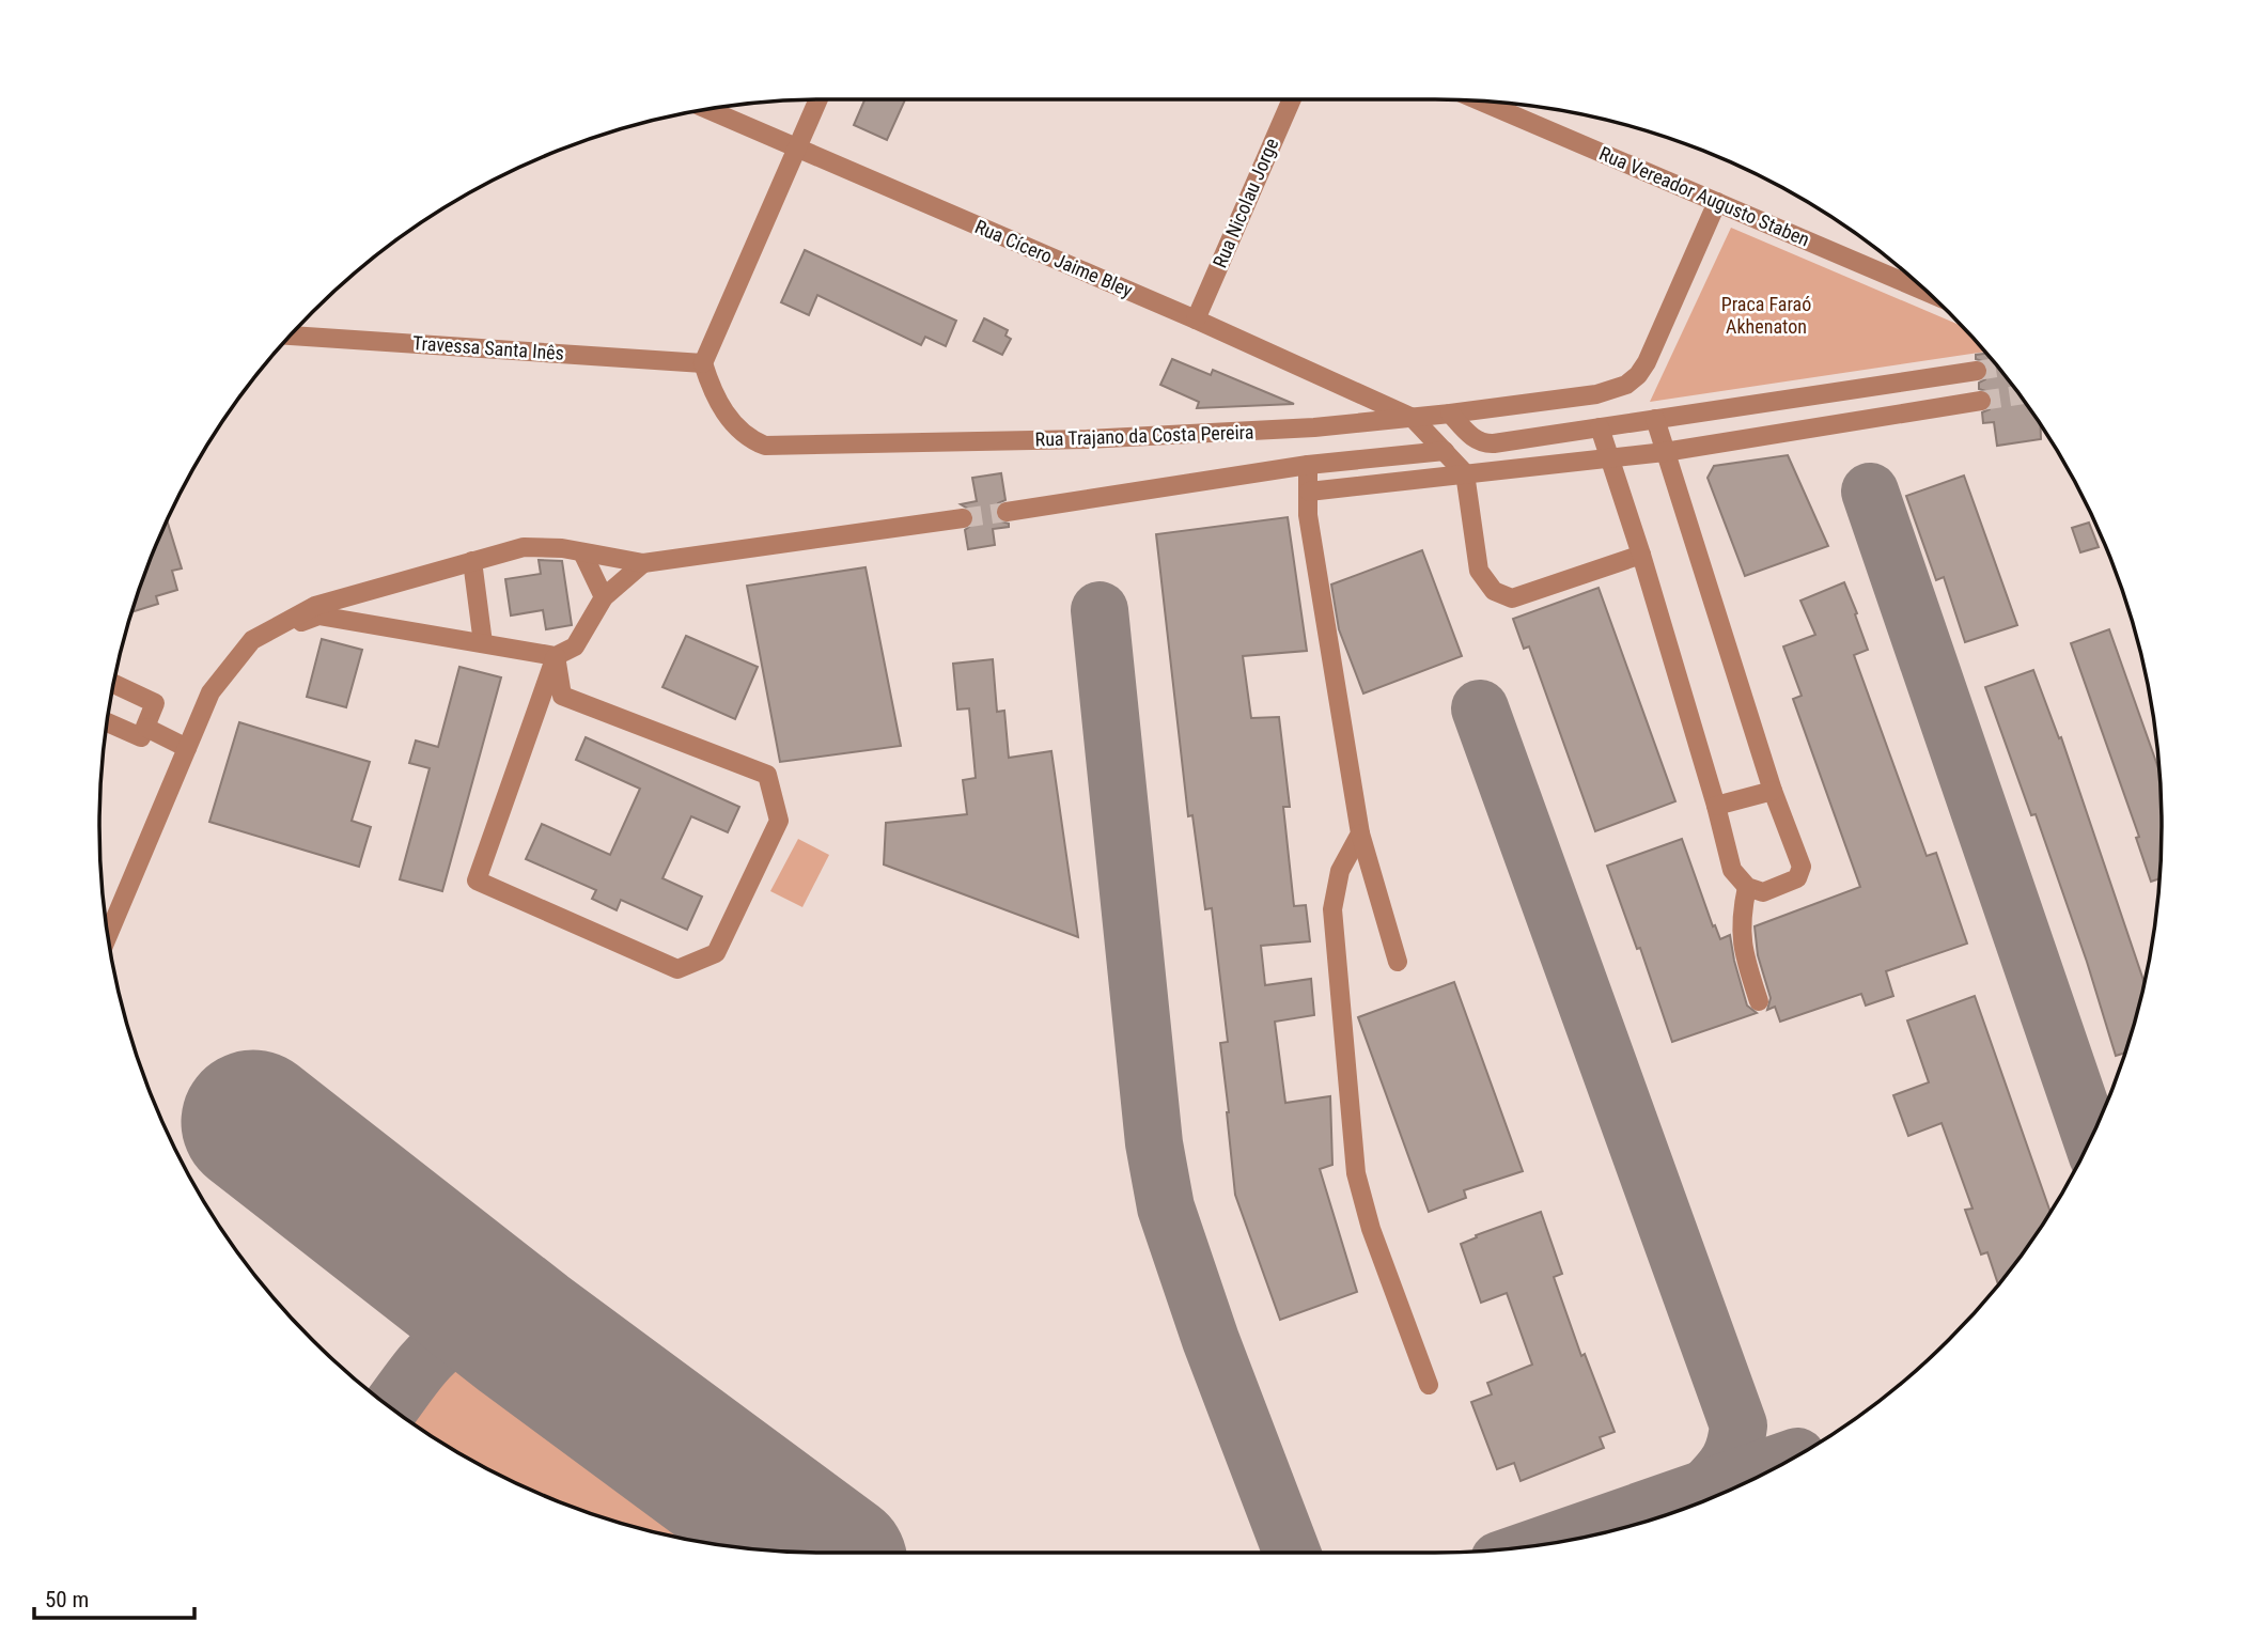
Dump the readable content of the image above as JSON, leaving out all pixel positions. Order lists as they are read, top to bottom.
{
  "streets": {
    "street": [
      "Rua Vereador Augusto Staben",
      "Rua Nicolau Jorge",
      "Rua Cícero Jaime Bley",
      "Travessa Santa Inês",
      "Rua Trajano da Costa Pereira"
    ]
  },
  "crossings": [
    ["Rua Vereador Augusto Staben", "Rua Trajano da Costa Pereira"],
    ["Rua Nicolau Jorge", "Rua Cícero Jaime Bley"],
    ["Rua Cícero Jaime Bley", "Rua Trajano da Costa Pereira"],
    ["Travessa Santa Inês", "Rua Trajano da Costa Pereira"]
  ],
  "parks": ["Praca Faraó Akhenaton"],
  "scale_bar": "50 m"
}
